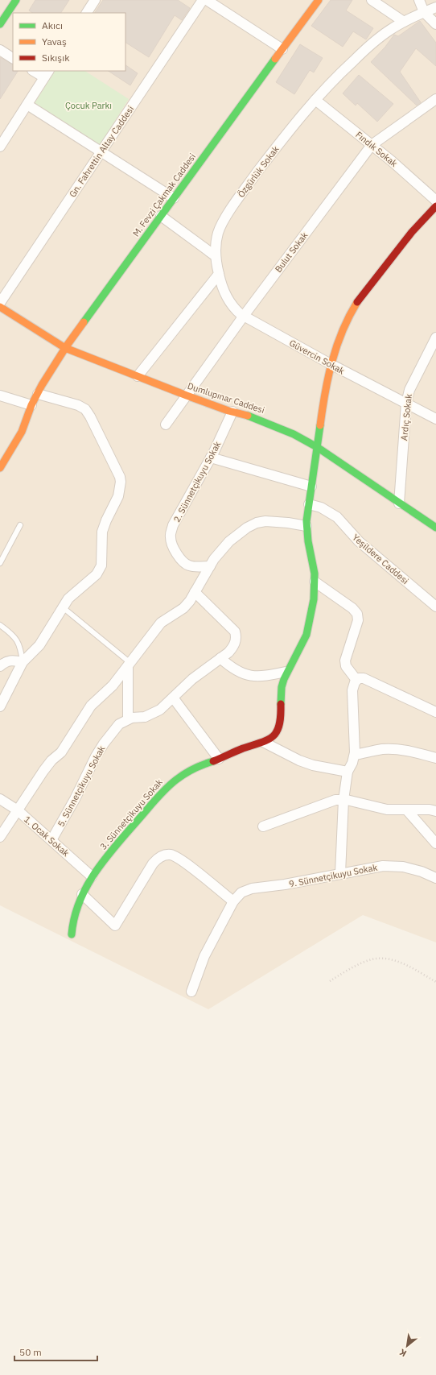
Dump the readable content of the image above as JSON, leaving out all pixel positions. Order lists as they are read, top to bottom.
{
  "streets": {
    "street": [
      "Fındık Sokak",
      "Gn. Fahrettin Altay Caddesi",
      "Özgürlük Sokak",
      "M. Fevzi Çakmak Caddesi",
      "Bulut Sokak",
      "Güvercin Sokak",
      "Dumlupınar Caddesi",
      "Ardıç Sokak",
      "2. Sünnetçikuyu Sokak",
      "Yeşildere Caddesi",
      "5. Sünnetçikuyu Sokak",
      "3. Sünnetçikuyu Sokak",
      "1. Ocak Sokak",
      "9. Sünnetçikuyu Sokak"
    ]
  },
  "crossings": [
    ["Fındık Sokak", "Özgürlük Sokak"],
    ["Fındık Sokak", "Bulut Sokak"],
    ["Özgürlük Sokak", "Güvercin Sokak"],
    ["M. Fevzi Çakmak Caddesi", "Dumlupınar Caddesi"],
    ["Bulut Sokak", "Güvercin Sokak"],
    ["Bulut Sokak", "Dumlupınar Caddesi"],
    ["Güvercin Sokak", "Ardıç Sokak"],
    ["Güvercin Sokak", "3. Sünnetçikuyu Sokak"],
    ["Dumlupınar Caddesi", "Ardıç Sokak"],
    ["Dumlupınar Caddesi", "2. Sünnetçikuyu Sokak"],
    ["Dumlupınar Caddesi", "3. Sünnetçikuyu Sokak"],
    ["Yeşildere Caddesi", "3. Sünnetçikuyu Sokak"],
    ["5. Sünnetçikuyu Sokak", "1. Ocak Sokak"],
    ["3. Sünnetçikuyu Sokak", "1. Ocak Sokak"]
  ],
  "parks": ["Çocuk Parkı"],
  "legend": ["Akıcı", "Yavaş", "Sıkışık"],
  "scale_bar": "50 m",
  "north": "bottom left"
}
